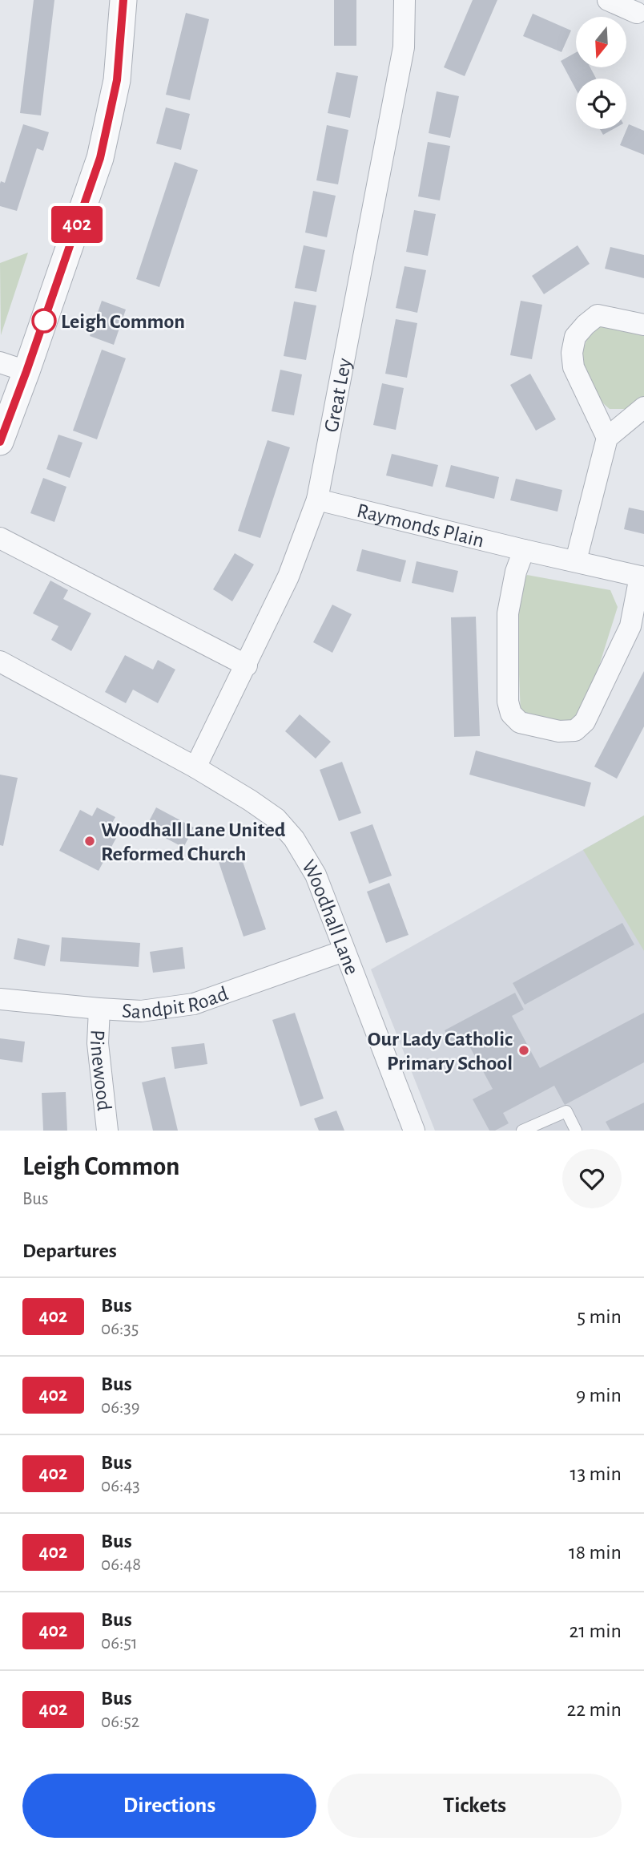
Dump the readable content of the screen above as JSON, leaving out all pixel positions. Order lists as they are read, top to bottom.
{
  "streets": {
    "street": [
      "Great Ley",
      "Raymonds Plain",
      "Woodhall Lane",
      "Sandpit Road",
      "Pinewood"
    ]
  },
  "crossings": [
    ["Great Ley", "Raymonds Plain"],
    ["Great Ley", "Woodhall Lane"],
    ["Woodhall Lane", "Sandpit Road"],
    ["Sandpit Road", "Pinewood"]
  ],
  "places": ["Leigh Common", "Woodhall Lane United Reformed Church", "Our Lady Catholic Primary School"],
  "lines": ["bus line 402"],
  "north": "bottom",
  "page": {
    "on_map": "402",
    "heading": [
      ["Leigh Common", "Bus"],
      "Departures"
    ],
    "list": [
      {
        "mark": "402",
        "name": "Bus",
        "note": "06:35",
        "value": "5 min"
      },
      {
        "mark": "402",
        "name": "Bus",
        "note": "06:39",
        "value": "9 min"
      },
      {
        "mark": "402",
        "name": "Bus",
        "note": "06:43",
        "value": "13 min"
      },
      {
        "mark": "402",
        "name": "Bus",
        "note": "06:48",
        "value": "18 min"
      },
      {
        "mark": "402",
        "name": "Bus",
        "note": "06:51",
        "value": "21 min"
      },
      {
        "mark": "402",
        "name": "Bus",
        "note": "06:52",
        "value": "22 min"
      }
    ],
    "buttons": ["Directions", "Tickets"]
  }
}
